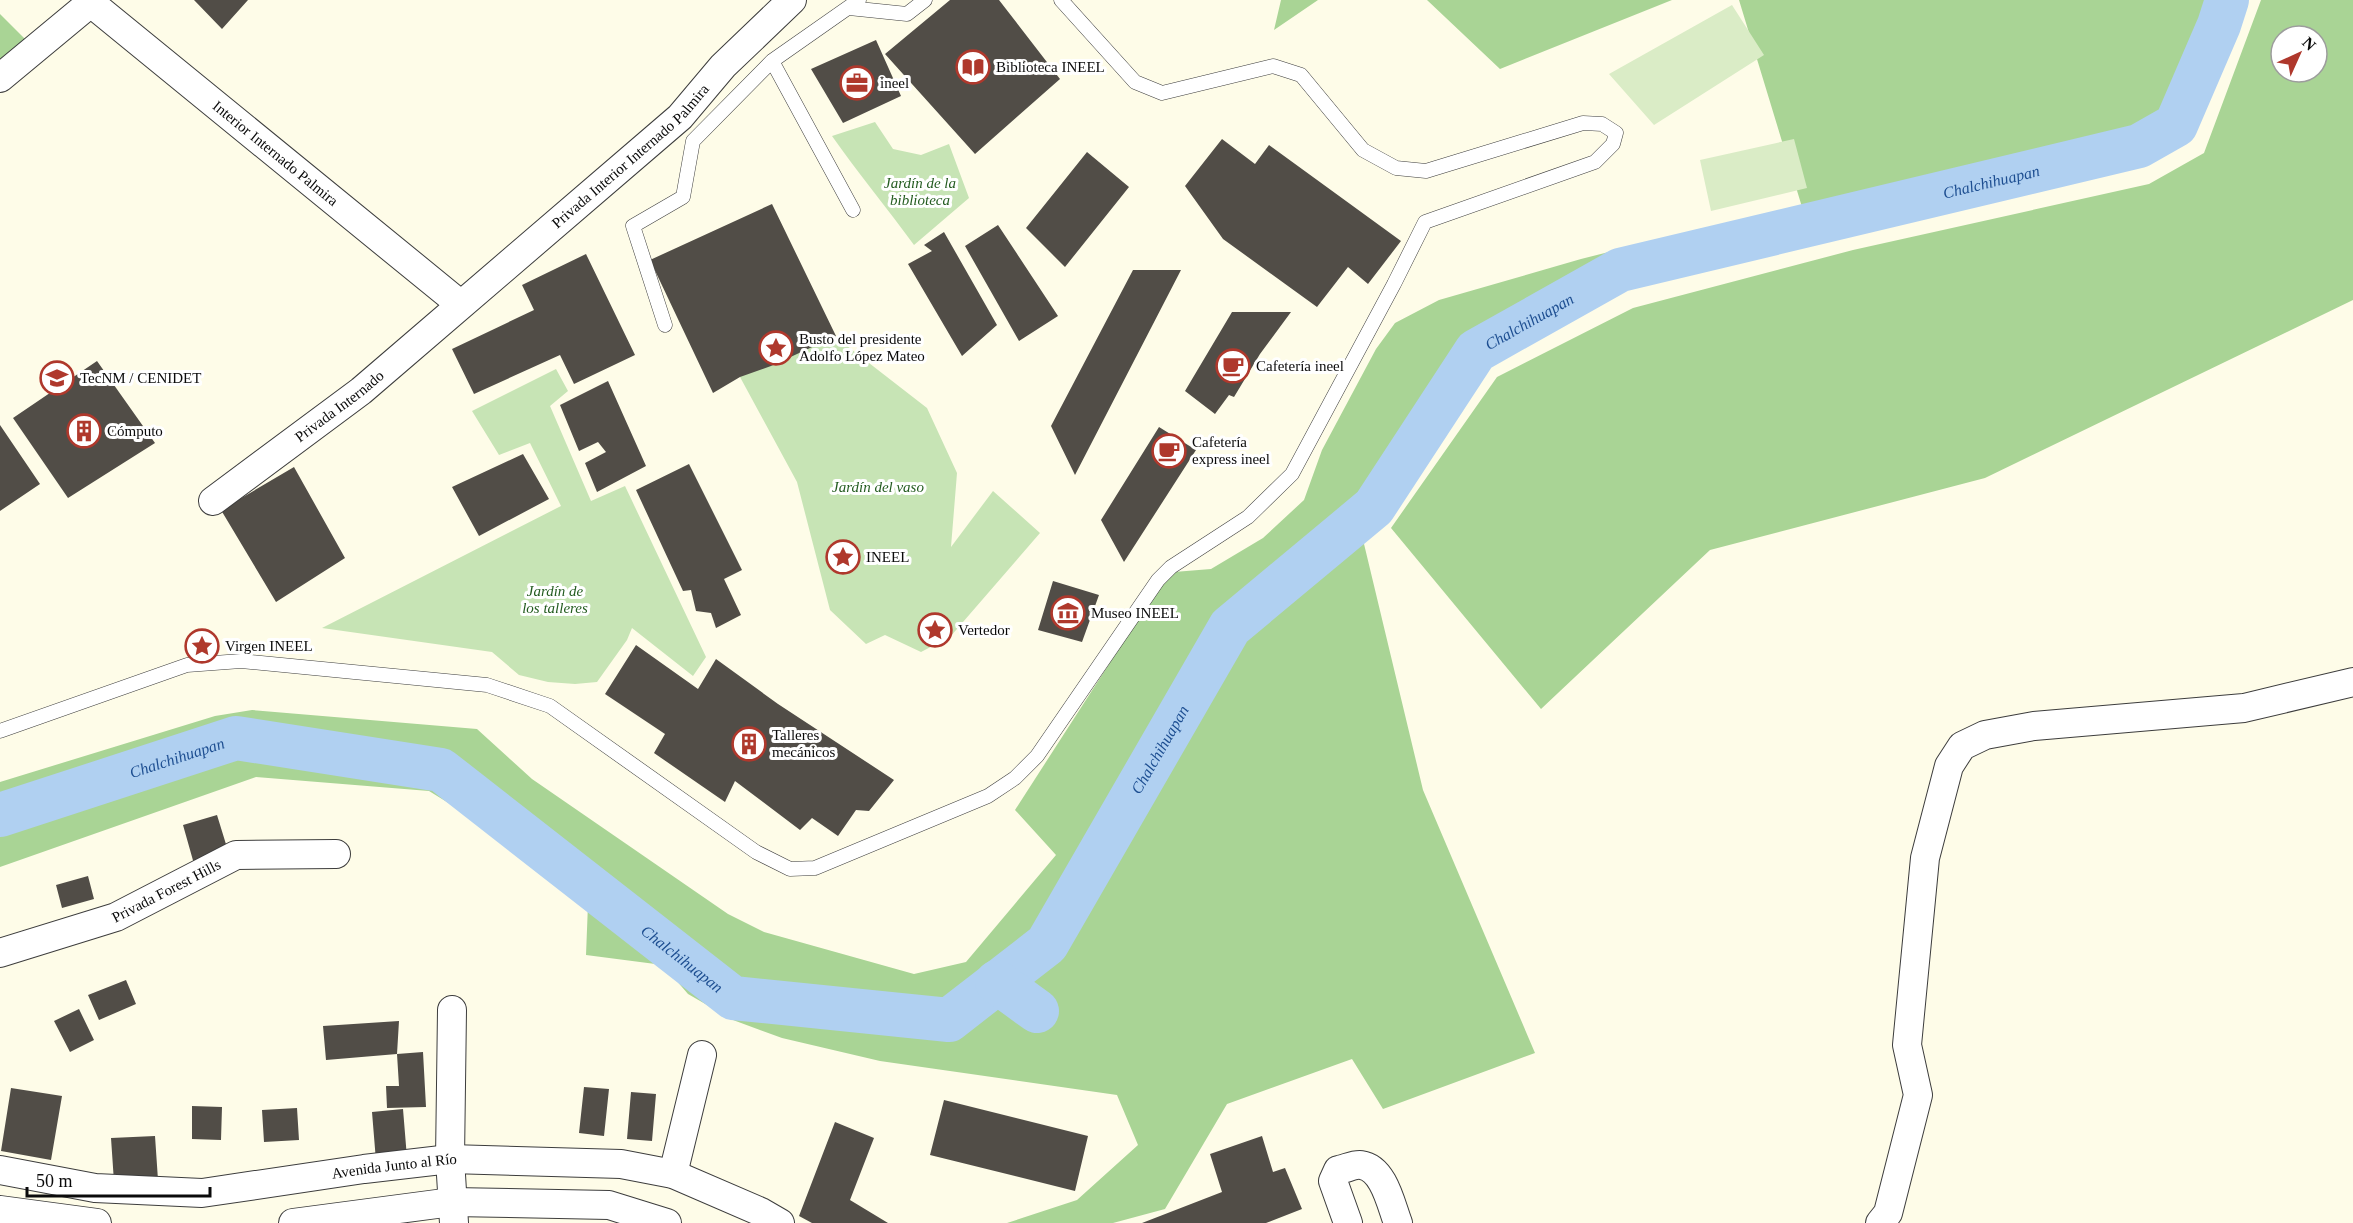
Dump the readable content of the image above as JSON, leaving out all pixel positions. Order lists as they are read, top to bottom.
{
  "streets": {
    "street": [
      "Interior Internado Palmira",
      "Privada Interior Internado Palmira",
      "Privada Internado",
      "Privada Forest Hills",
      "Avenida Junto al Río"
    ]
  },
  "crossings": [
    ["Interior Internado Palmira", "Privada Interior Internado Palmira"],
    ["Interior Internado Palmira", "Privada Internado"],
    ["Privada Interior Internado Palmira", "Privada Internado"]
  ],
  "water": ["Chalchihuapan"],
  "parks": ["Jardín de la biblioteca", "Jardín del vaso", "Jardín de los talleres"],
  "places": {
    "library": ["Biblioteca INEEL"],
    "office": ["ineel"],
    "place": [
      "Busto del presidente Adolfo López Mateo",
      "INEEL",
      "Vertedor",
      "Virgen INEEL"
    ],
    "cafe": ["Cafetería ineel", "Cafetería express ineel"],
    "school or university": ["TecNM / CENIDET"],
    "building": ["Cómputo", "Talleres mecánicos"],
    "museum": ["Museo INEEL"]
  },
  "scale_bar": "50 m",
  "north": "top right"
}
